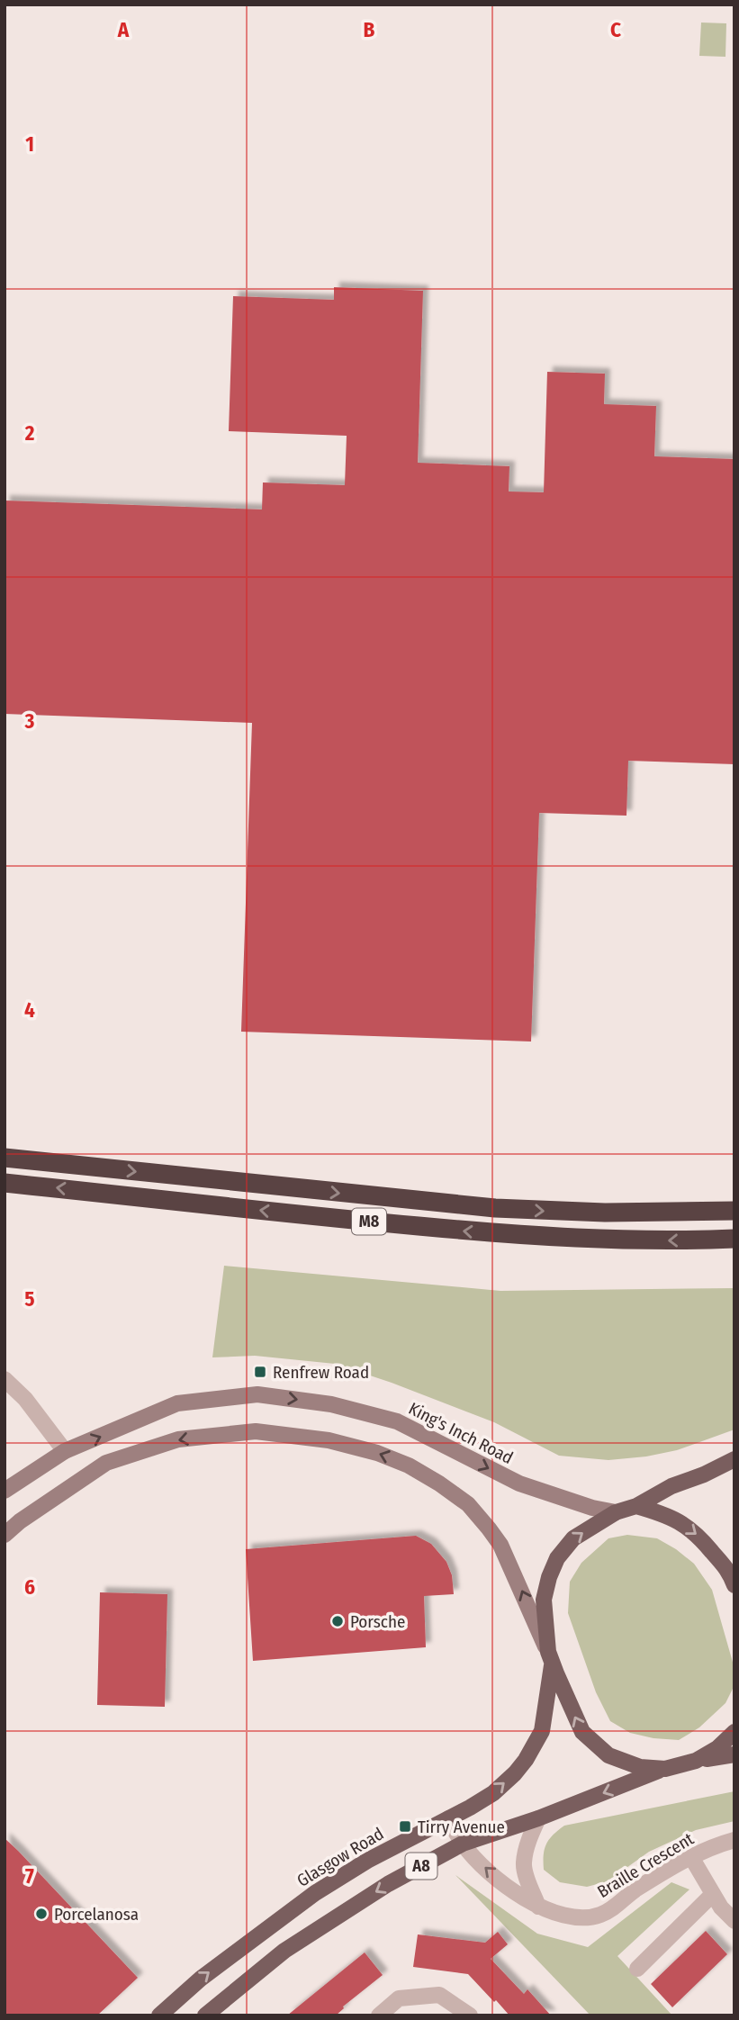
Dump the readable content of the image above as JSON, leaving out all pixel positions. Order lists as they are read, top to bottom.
{
  "streets": {
    "highway": ["M8"],
    "main road": ["Glasgow Road", "A8"],
    "street": ["King's Inch Road", "Braille Crescent"]
  },
  "crossings": [
    ["Glasgow Road", "Braille Crescent"],
    ["Braille Crescent", "A8"]
  ],
  "one_way": ["King's Inch Road"],
  "places": {
    "transit": ["Renfrew Road", "Tirry Avenue"],
    "other": ["Porsche", "Porcelanosa"]
  },
  "grid": {
    "columns": ["A", "B", "C"],
    "rows": [
      "1",
      "2",
      "3",
      "4",
      "5",
      "6",
      "7"
    ]
  }
}
